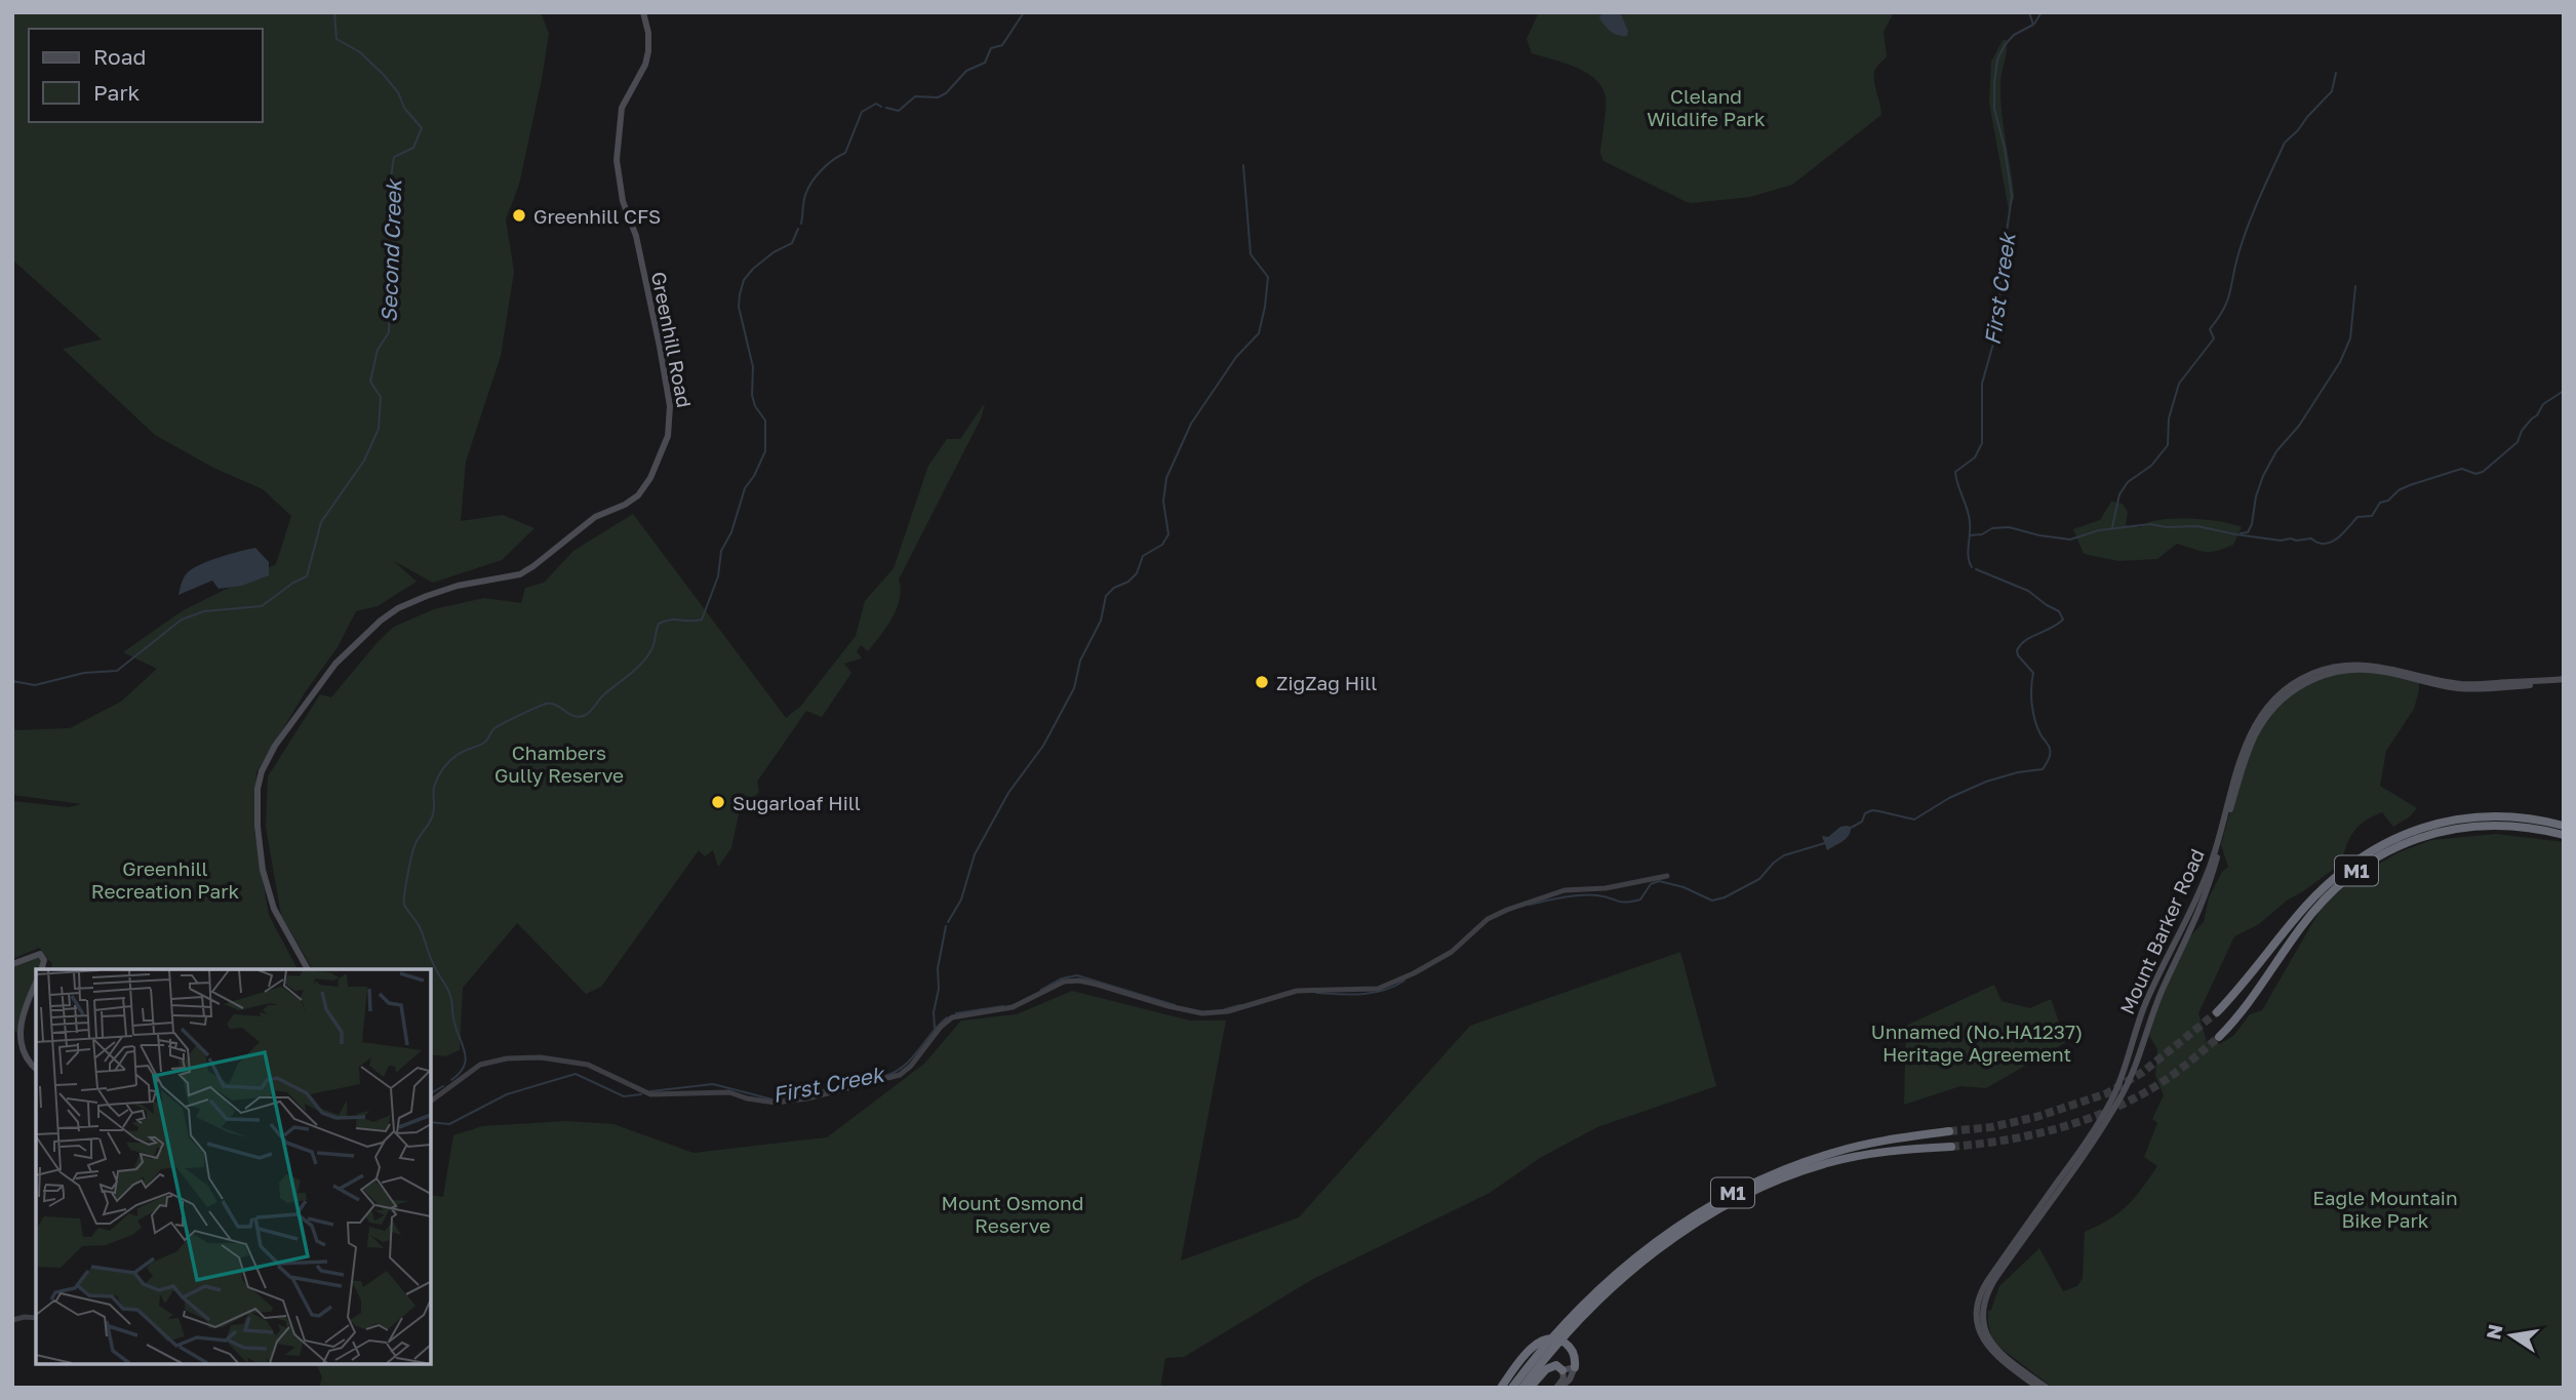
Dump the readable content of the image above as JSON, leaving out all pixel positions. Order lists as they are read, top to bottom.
{
  "streets": {
    "highway": ["M1"],
    "main road": ["Greenhill Road", "Mount Barker Road"]
  },
  "water": ["Second Creek", "First Creek"],
  "parks": [
    "Cleland Wildlife Park",
    "Chambers Gully Reserve",
    "Greenhill Recreation Park",
    "Unnamed (No.HA1237) Heritage Agreement",
    "Eagle Mountain Bike Park",
    "Mount Osmond Reserve"
  ],
  "places": ["Greenhill CFS", "ZigZag Hill", "Sugarloaf Hill"],
  "legend": ["Road", "Park"],
  "north": "left"
}
